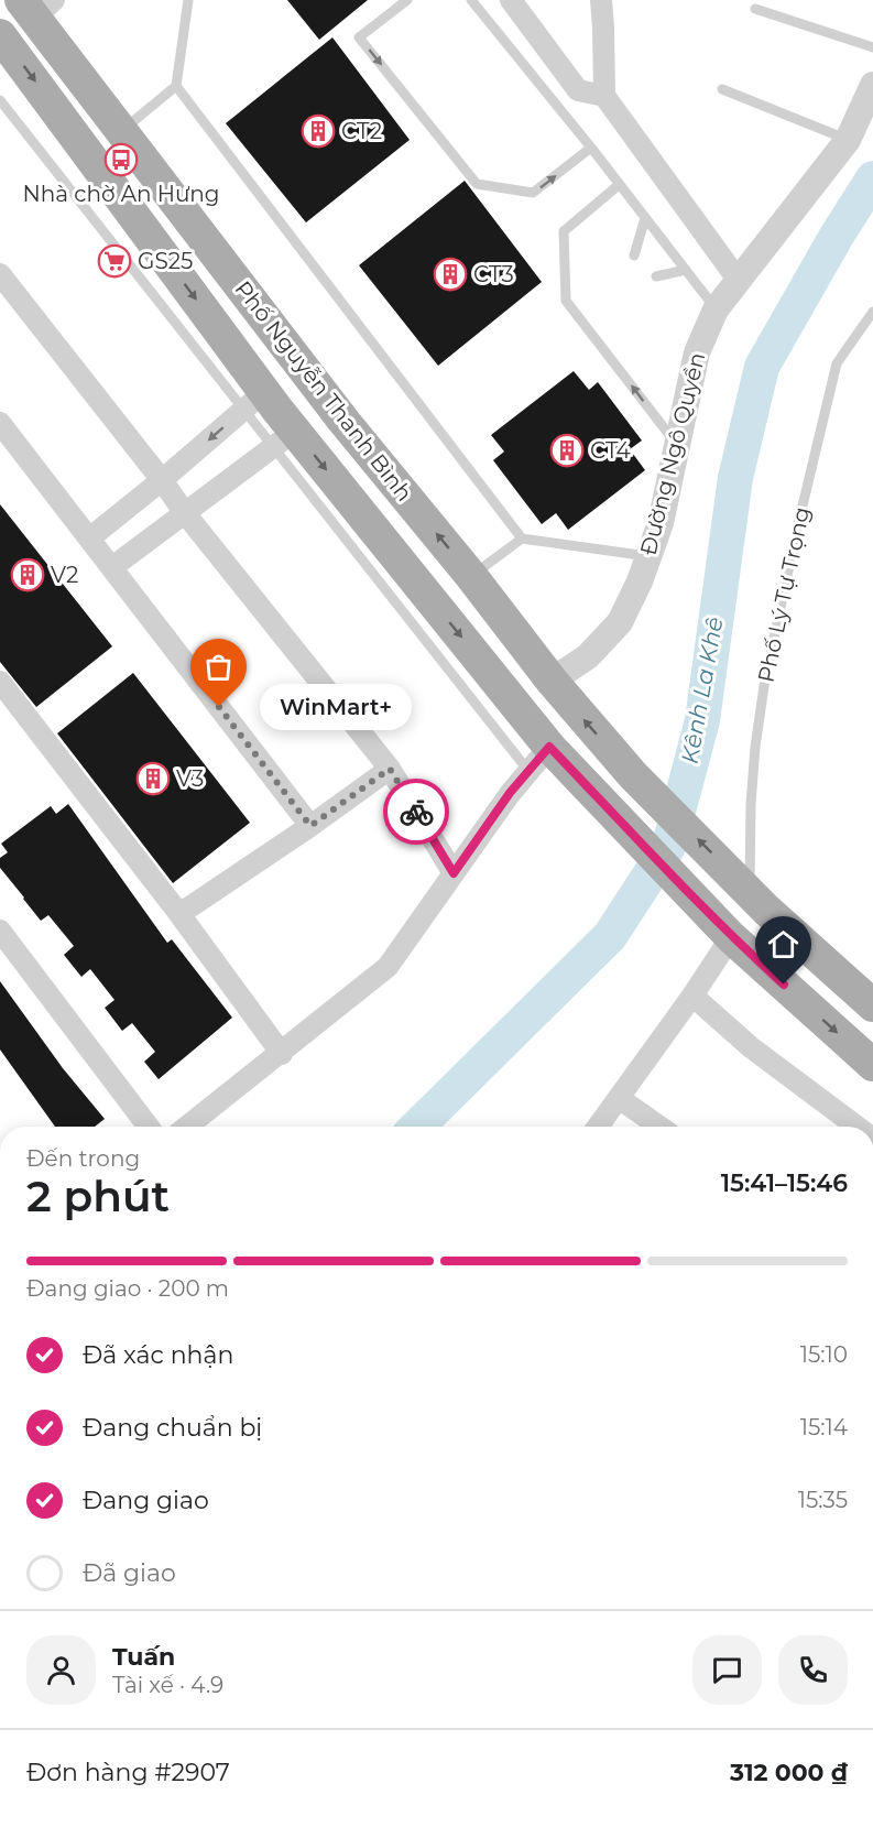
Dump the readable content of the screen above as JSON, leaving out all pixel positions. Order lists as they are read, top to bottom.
{
  "streets": {
    "main road": ["Phố Nguyễn Thanh Bình"],
    "street": ["Đường Ngô Quyền"],
    "lane": ["Phố Lý Tự Trọng"]
  },
  "crossings": [
    ["Phố Nguyễn Thanh Bình", "Đường Ngô Quyền"],
    ["Phố Nguyễn Thanh Bình", "Phố Lý Tự Trọng"]
  ],
  "water": ["Kênh La Khê"],
  "places": {
    "building": [
      "CT2",
      "CT3",
      "CT4",
      "V2",
      "V3"
    ],
    "bus stop": ["Nhà chờ An Hưng"],
    "supermarket": ["GS25"],
    "other": ["WinMart+"]
  },
  "page": {
    "bubble": "WinMart+",
    "heading": ["2 phút", "Đến trong", "15:41–15:46"],
    "panel": [
      "Tuấn",
      "Tài xế · 4.9",
      "Đơn hàng #2907",
      "312 000 ₫"
    ],
    "bar": "Đang giao · 200 m",
    "list": [
      ["Đã xác nhận", "15:10"],
      ["Đang chuẩn bị", "15:14"],
      ["Đang giao", "15:35"],
      "Đã giao"
    ]
  }
}
